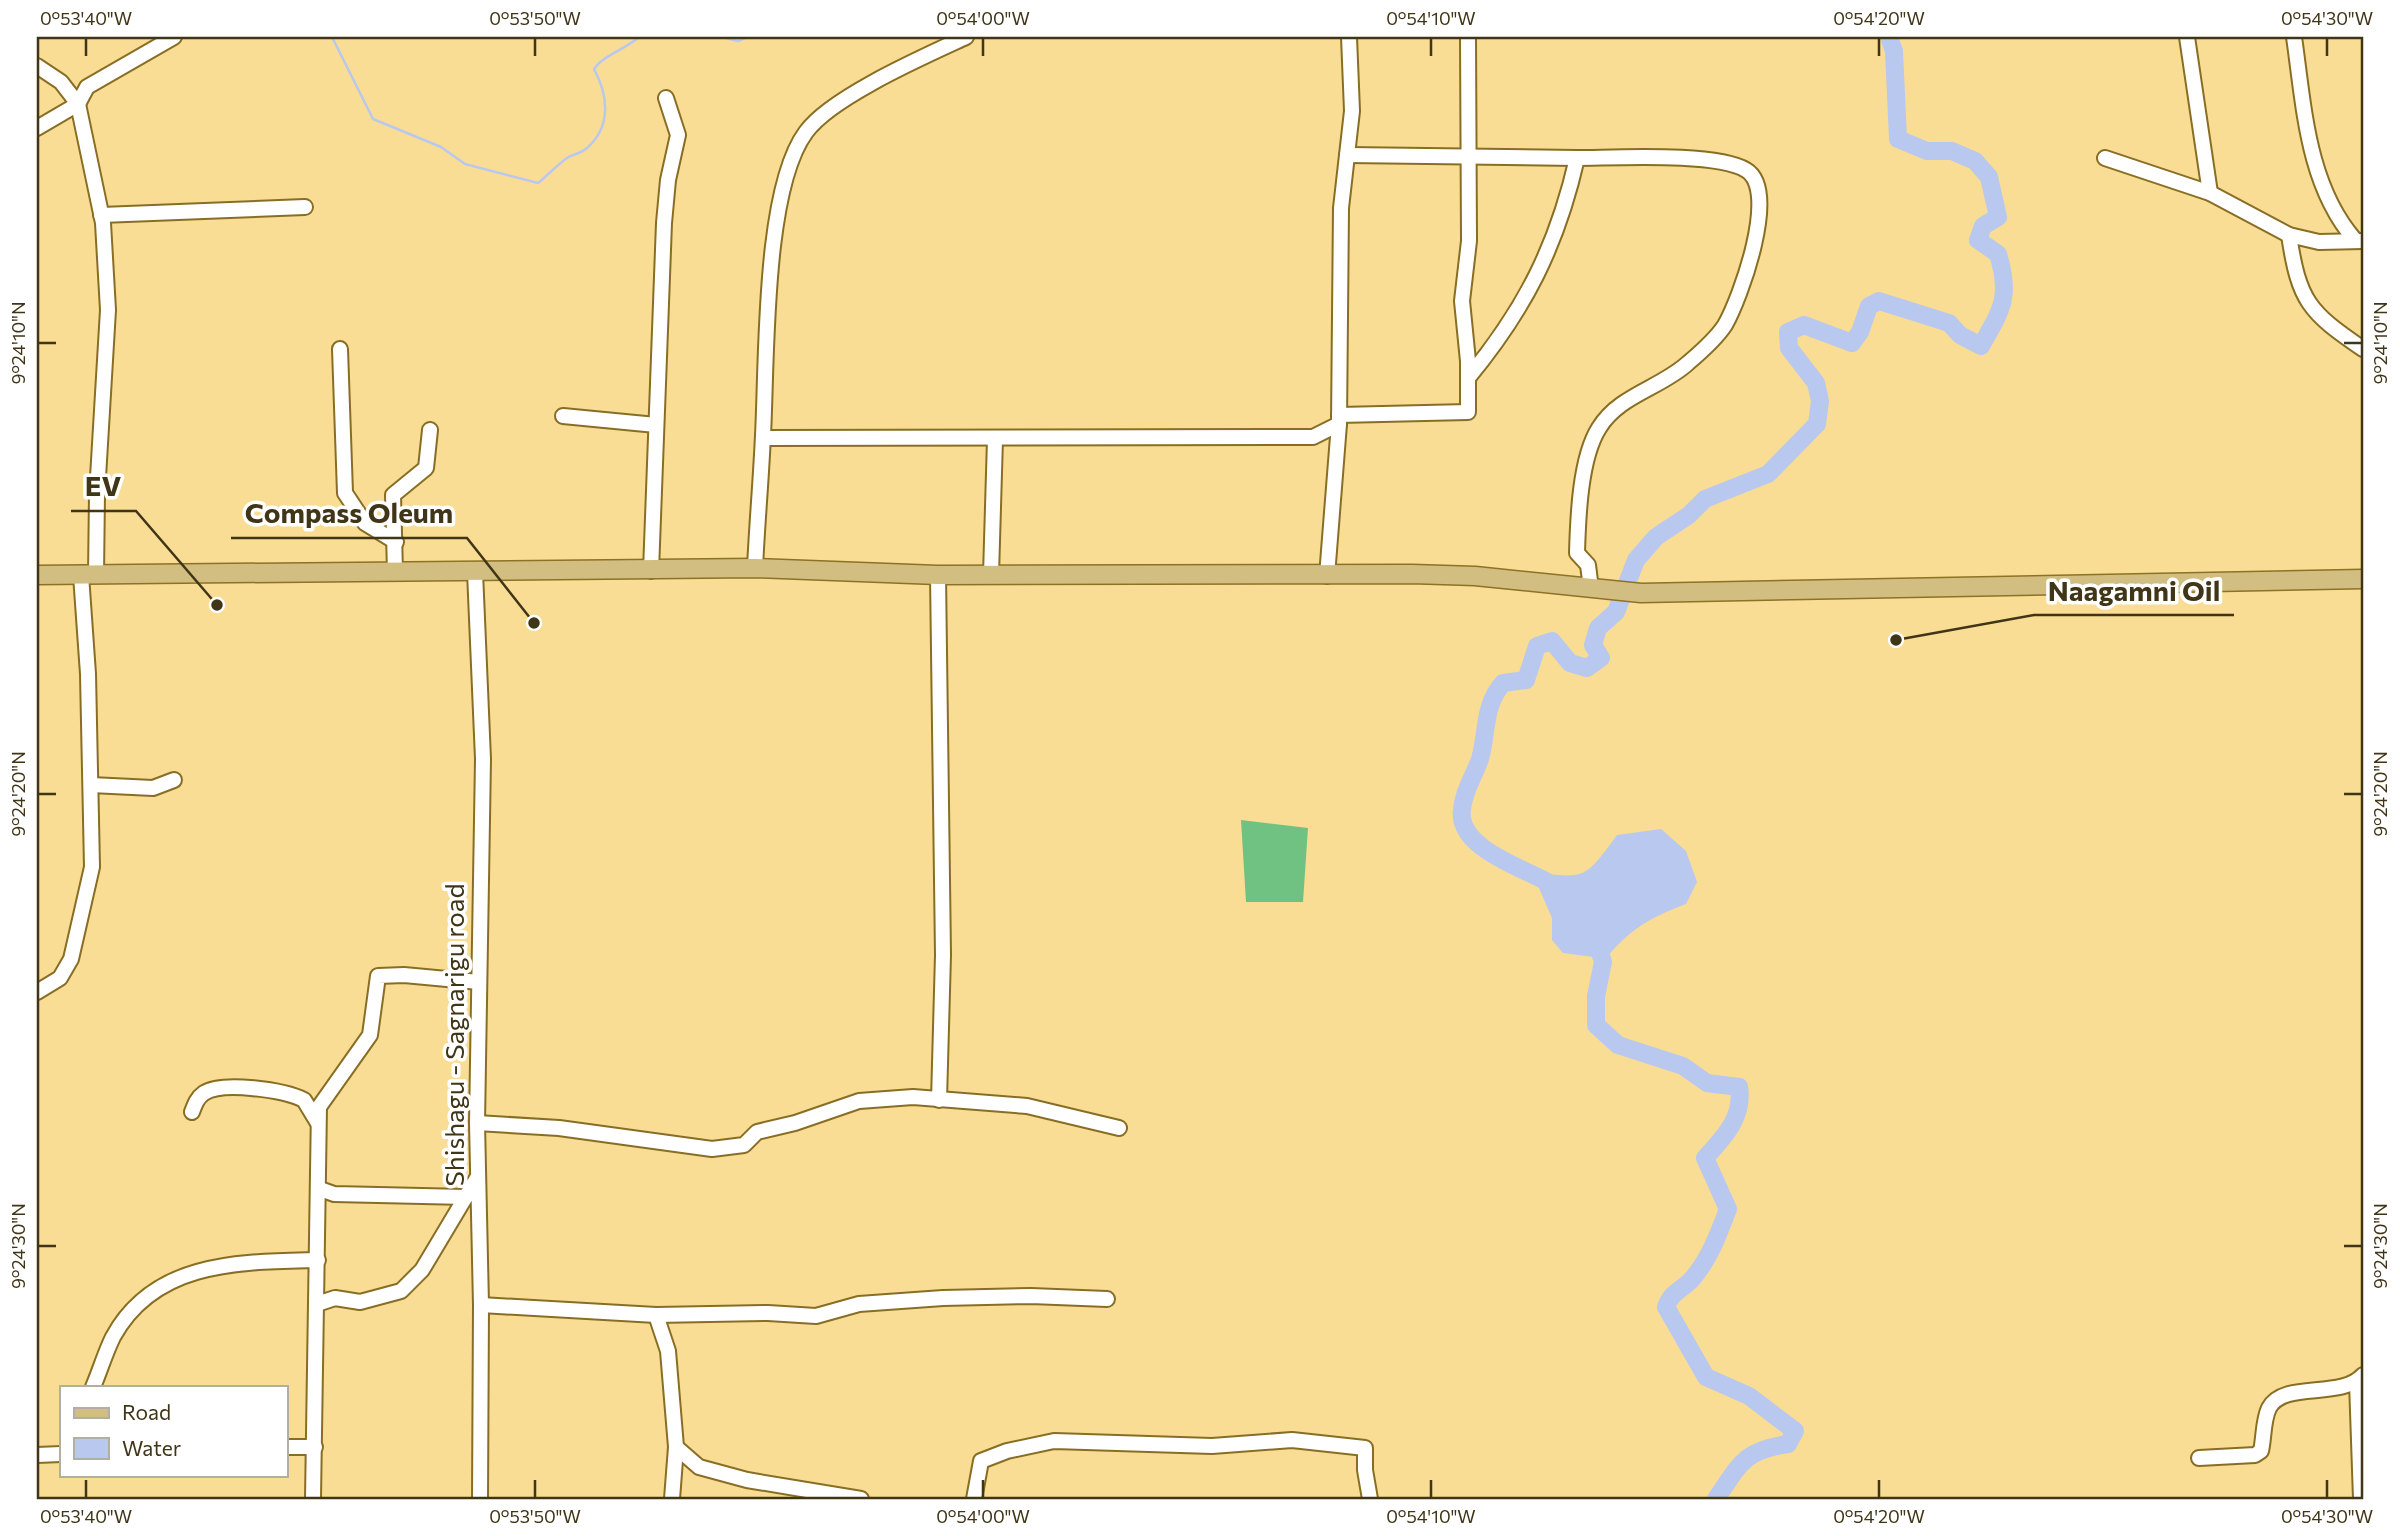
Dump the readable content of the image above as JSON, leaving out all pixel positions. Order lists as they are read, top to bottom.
{
  "streets": {
    "street": ["Shishagu - Sagnarigu road"]
  },
  "places": ["EV", "Compass Oleum", "Naagamni Oil"],
  "legend": ["Road", "Water"],
  "coordinates": [
    "0°53'40\"W",
    "0°53'50\"W",
    "0°54'00\"W",
    "0°54'10\"W",
    "0°54'20\"W",
    "0°54'30\"W",
    "9°24'10\"N",
    "9°24'20\"N",
    "9°24'30\"N"
  ]
}
